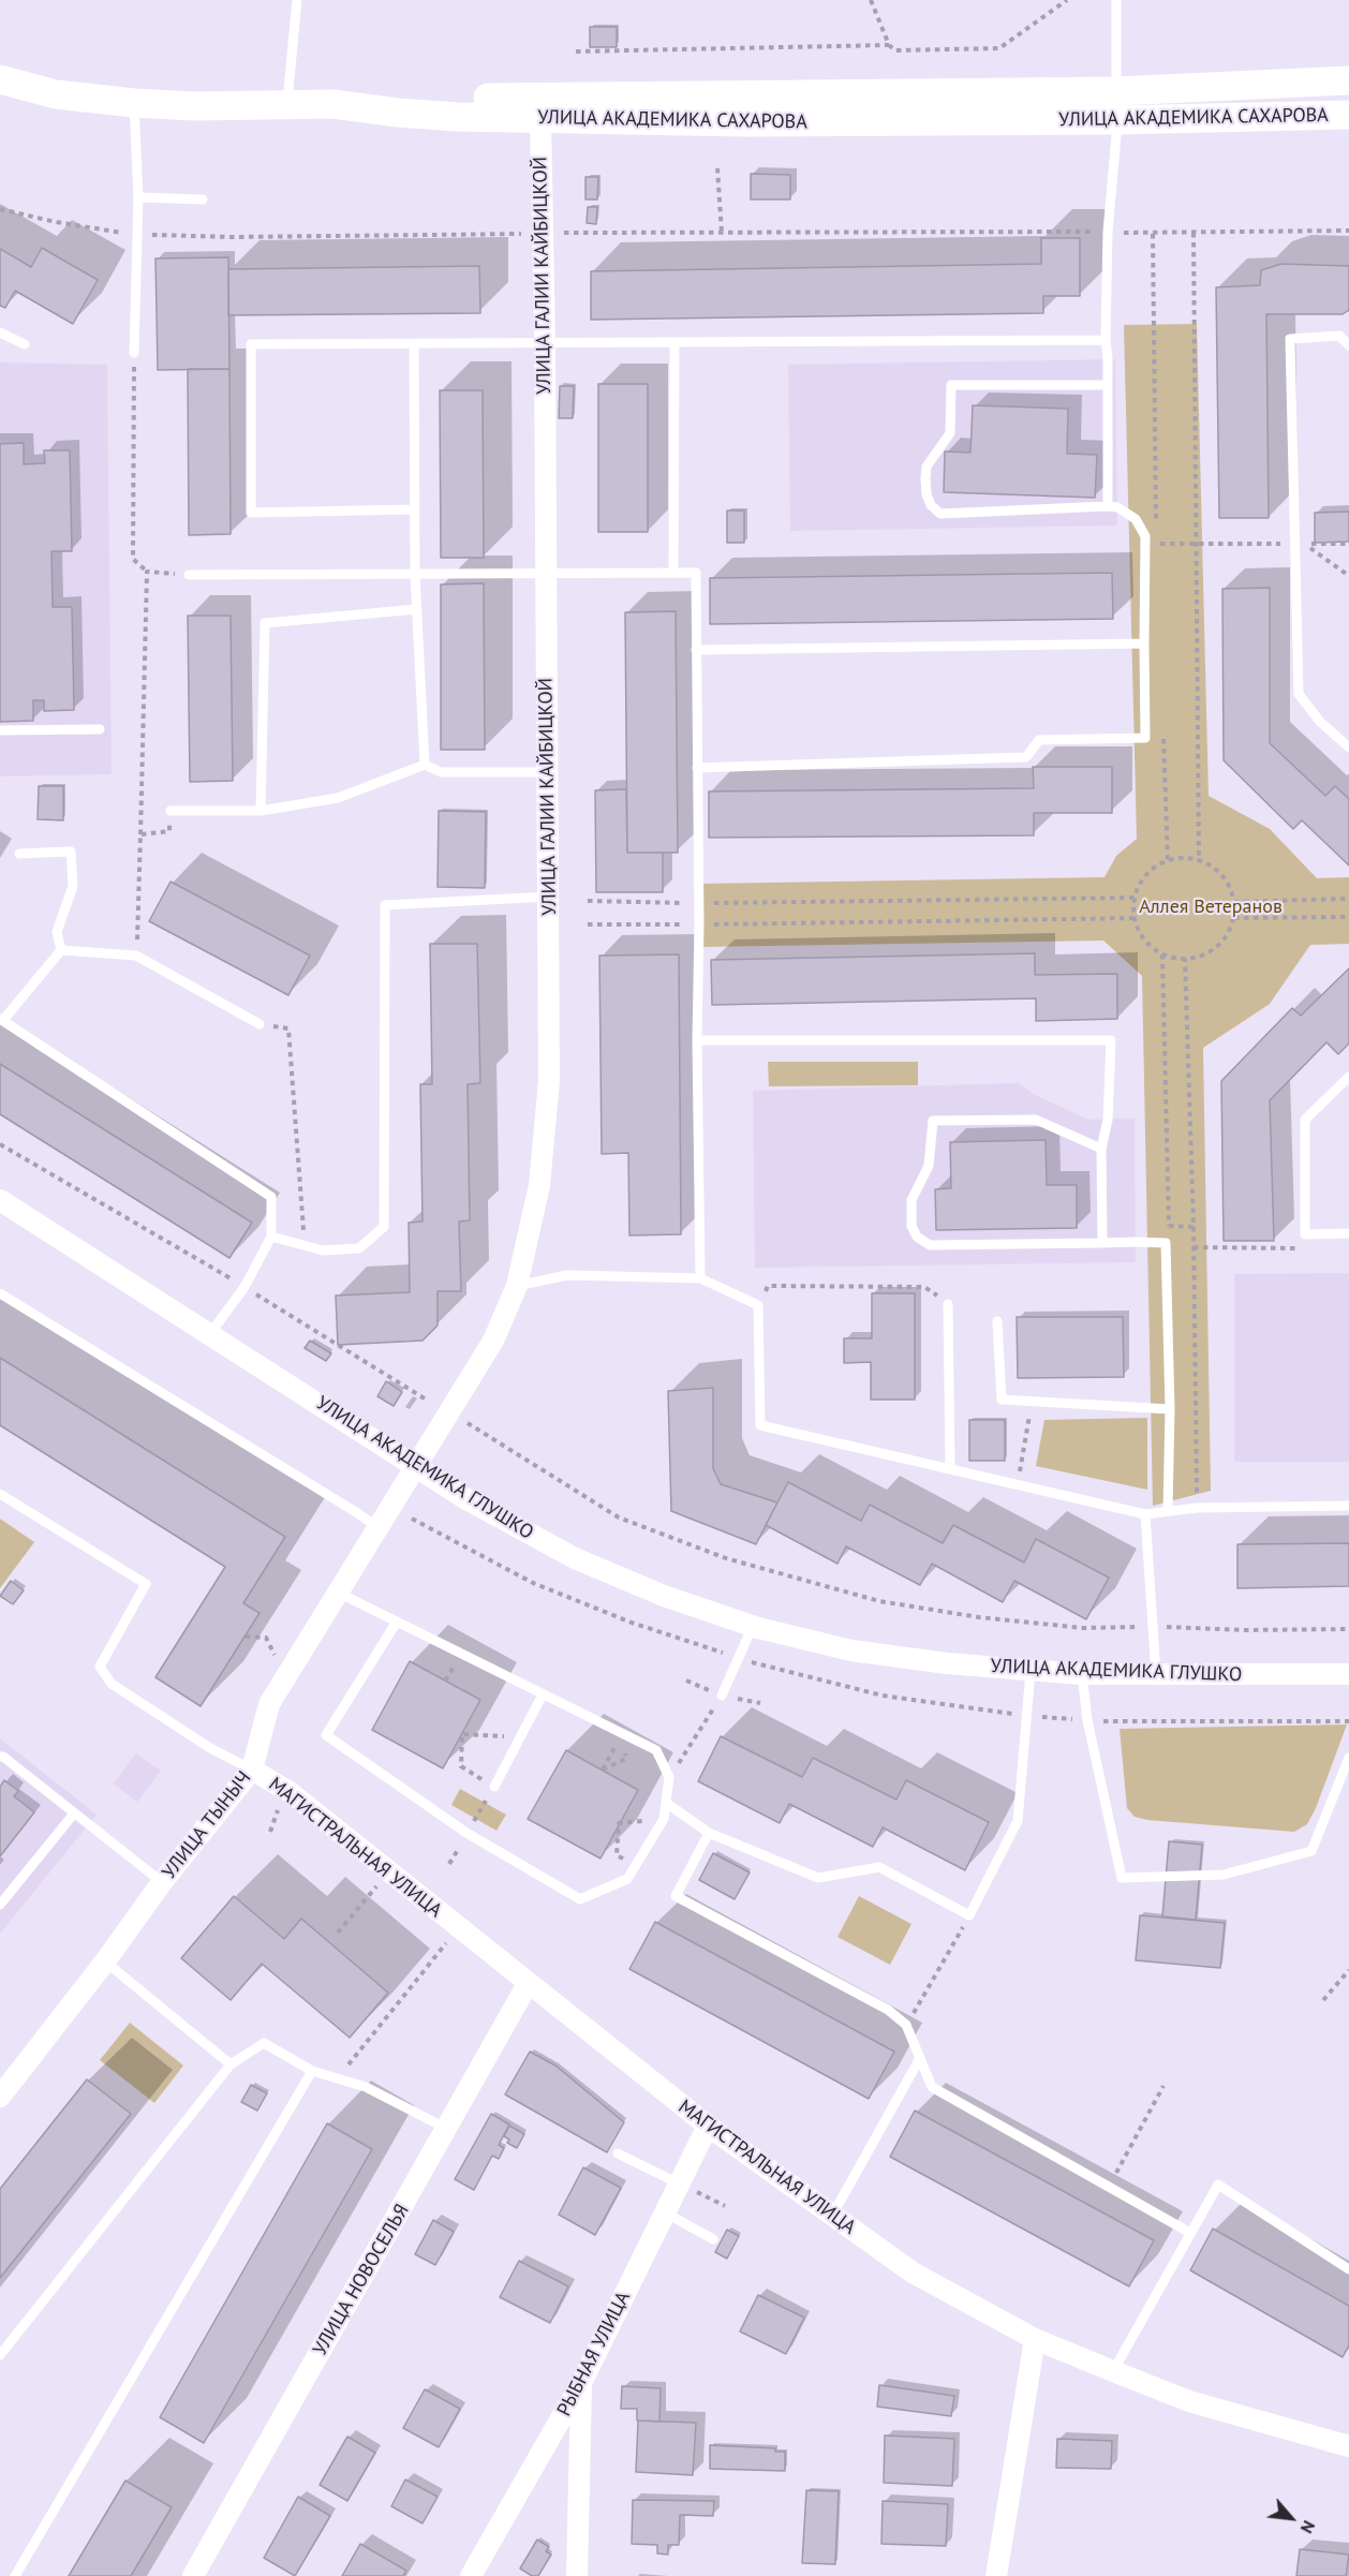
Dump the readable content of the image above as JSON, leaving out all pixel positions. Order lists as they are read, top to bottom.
{
  "streets": {
    "main road": ["УЛИЦА АКАДЕМИКА САХАРОВА"],
    "street": [
      "УЛИЦА ГАЛИИ КАЙБИЦКОЙ",
      "УЛИЦА АКАДЕМИКА ГЛУШКО",
      "УЛИЦА ТЫНЫЧ",
      "МАГИСТРАЛЬНАЯ УЛИЦА",
      "УЛИЦА НОВОСЕЛЬЯ",
      "РЫБНАЯ УЛИЦА"
    ]
  },
  "crossings": [
    ["УЛИЦА АКАДЕМИКА САХАРОВА", "УЛИЦА ГАЛИИ КАЙБИЦКОЙ"],
    ["УЛИЦА ГАЛИИ КАЙБИЦКОЙ", "УЛИЦА АКАДЕМИКА ГЛУШКО"],
    ["УЛИЦА ГАЛИИ КАЙБИЦКОЙ", "УЛИЦА ТЫНЫЧ"],
    ["УЛИЦА АКАДЕМИКА ГЛУШКО", "УЛИЦА ТЫНЫЧ"],
    ["УЛИЦА ТЫНЫЧ", "МАГИСТРАЛЬНАЯ УЛИЦА"],
    ["МАГИСТРАЛЬНАЯ УЛИЦА", "УЛИЦА НОВОСЕЛЬЯ"],
    ["МАГИСТРАЛЬНАЯ УЛИЦА", "РЫБНАЯ УЛИЦА"]
  ],
  "parks": ["Аллея Ветеранов"],
  "north": "bottom right"
}
